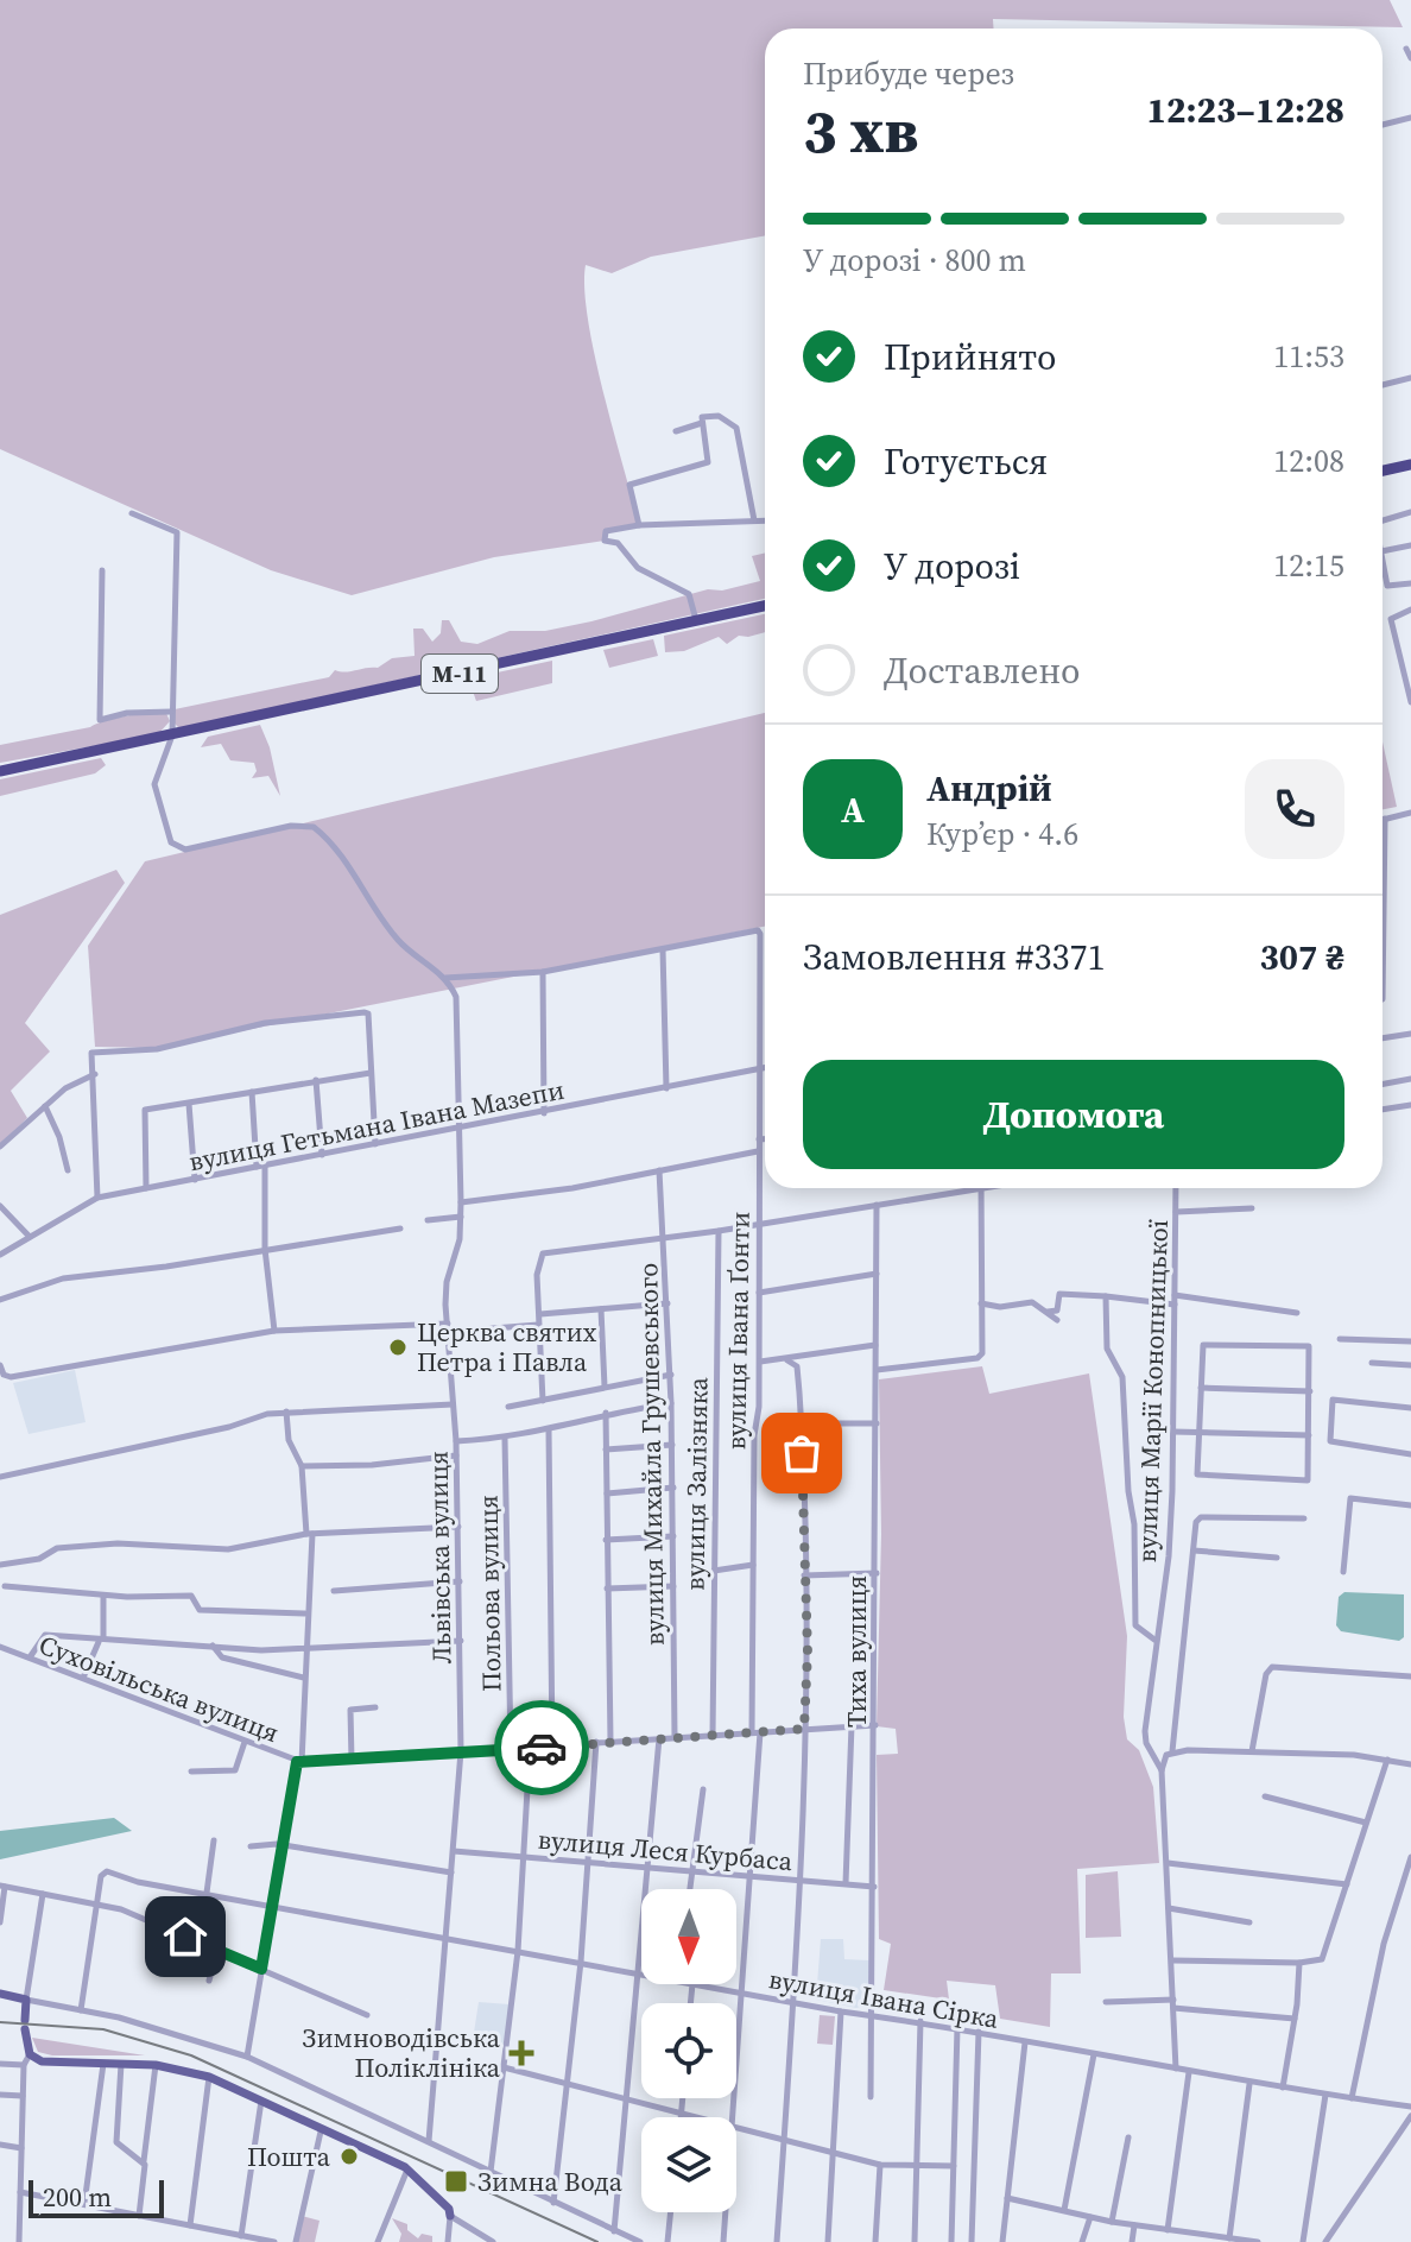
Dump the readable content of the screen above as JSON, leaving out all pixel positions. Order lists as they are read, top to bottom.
{
  "streets": {
    "highway": ["М-11"],
    "street": [
      "вулиця Гетьмана Івана Мазепи",
      "вулиця Івана Ґонти",
      "вулиця Марії Конопницької",
      "вулиця Михайла Грушевського",
      "вулиця Залізняка",
      "Львівська вулиця",
      "Польова вулиця",
      "Тиха вулиця",
      "Суховільська вулиця",
      "вулиця Леся Курбаса",
      "вулиця Івана Сірка"
    ]
  },
  "crossings": [
    ["вулиця Гетьмана Івана Мазепи", "вулиця Івана Ґонти"],
    ["вулиця Гетьмана Івана Мазепи", "Львівська вулиця"],
    ["вулиця Івана Ґонти", "Суховільська вулиця"],
    ["вулиця Івана Ґонти", "вулиця Леся Курбаса"],
    ["вулиця Івана Ґонти", "вулиця Івана Сірка"],
    ["вулиця Марії Конопницької", "вулиця Івана Сірка"],
    ["вулиця Михайла Грушевського", "Суховільська вулиця"],
    ["вулиця Залізняка", "Суховільська вулиця"],
    ["Львівська вулиця", "Суховільська вулиця"],
    ["Львівська вулиця", "вулиця Леся Курбаса"],
    ["Львівська вулиця", "вулиця Івана Сірка"],
    ["Польова вулиця", "Суховільська вулиця"],
    ["Тиха вулиця", "Суховільська вулиця"],
    ["Тиха вулиця", "вулиця Леся Курбаса"],
    ["Тиха вулиця", "вулиця Івана Сірка"]
  ],
  "places": {
    "other": ["Церква святих Петра і Павла", "Пошта"],
    "health": ["Зимноводівська Поліклініка"],
    "transit": ["Зимна Вода"]
  },
  "scale_bar": "200 m",
  "north": "bottom",
  "page": {
    "heading": ["3 хв", "Прибуде через", "12:23–12:28"],
    "panel": [
      "Андрій",
      "Кур’єр · 4.6",
      "Замовлення #3371",
      "307 ₴"
    ],
    "bar": "У дорозі · 800 m",
    "list": [
      ["Прийнято", "11:53"],
      ["Готується", "12:08"],
      ["У дорозі", "12:15"],
      "Доставлено"
    ],
    "round": "А",
    "buttons": "Допомога",
    "scale": "200 m"
  }
}
